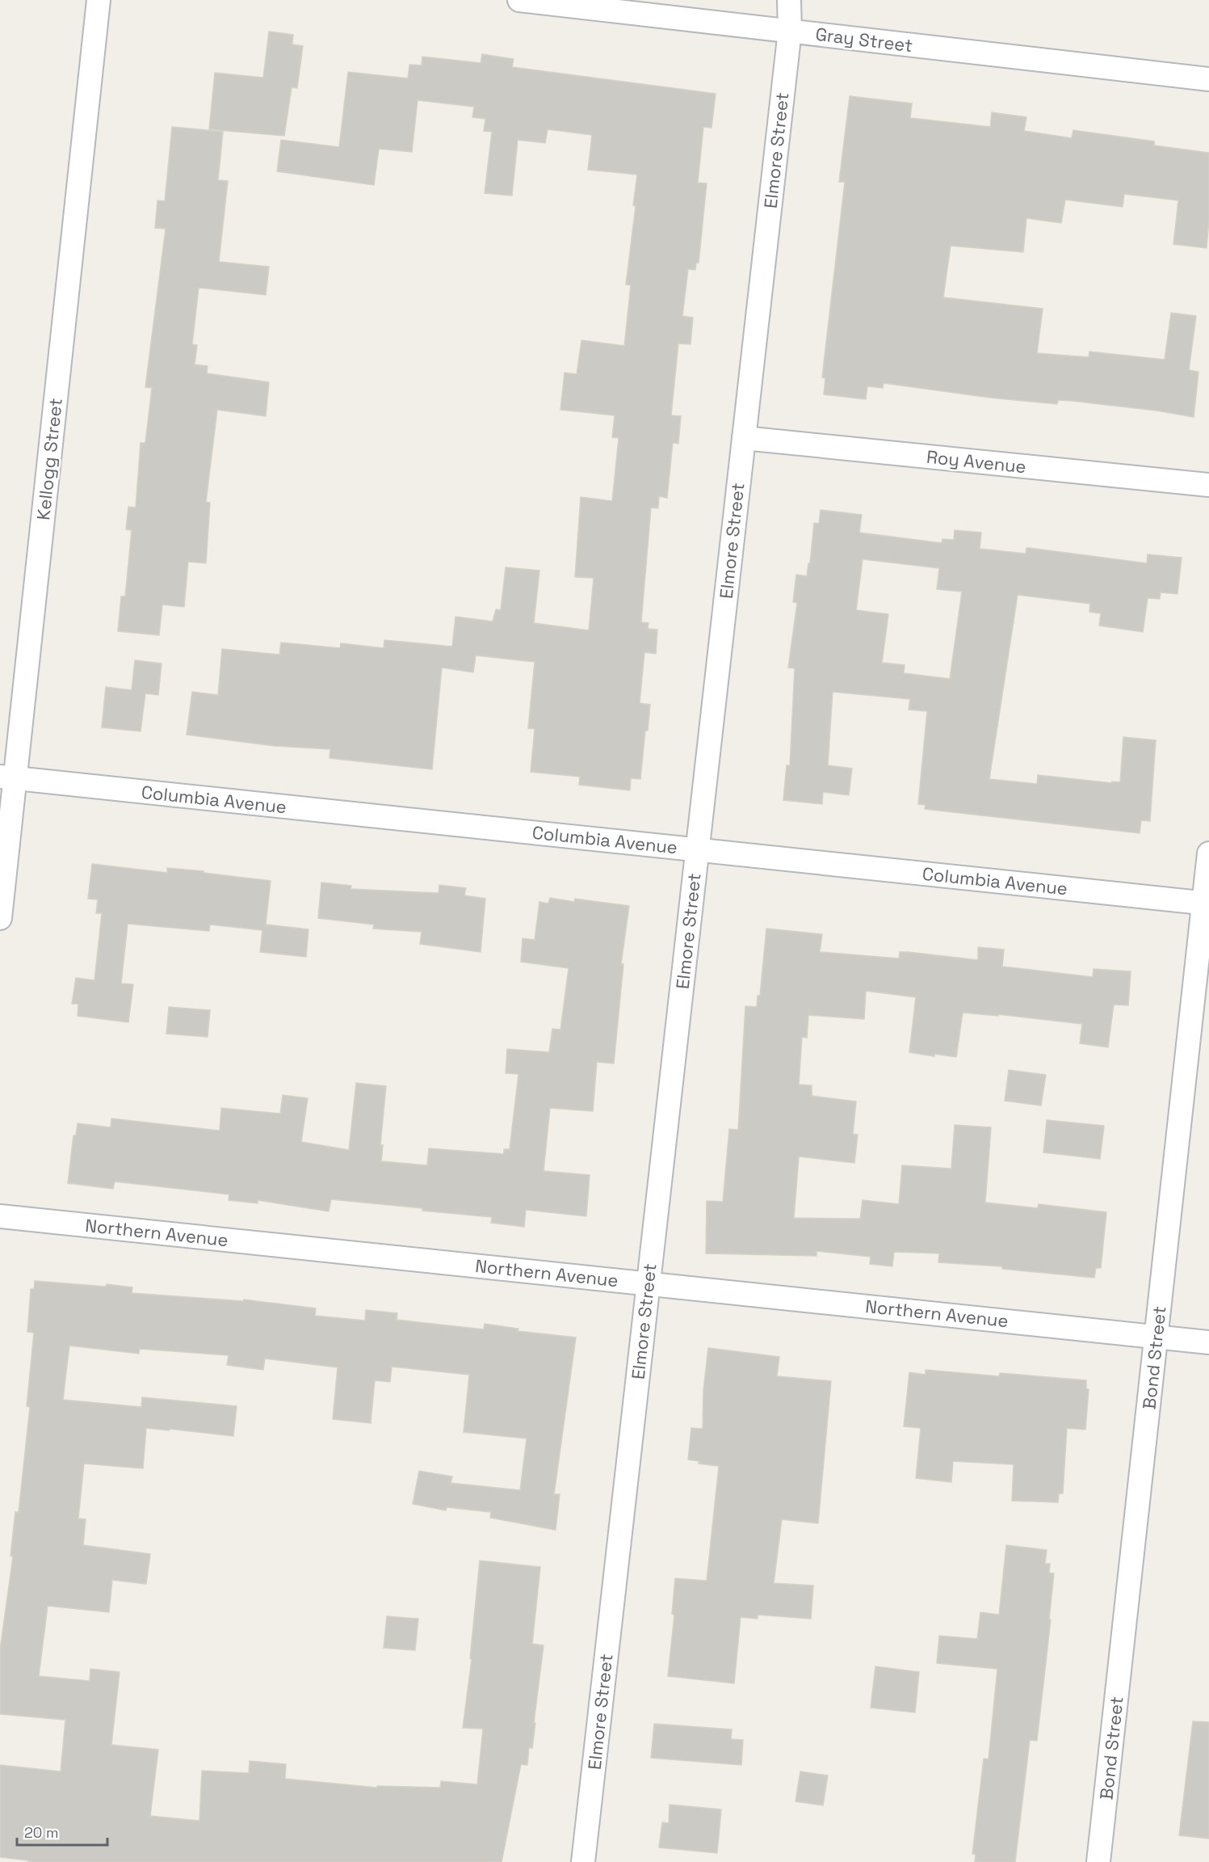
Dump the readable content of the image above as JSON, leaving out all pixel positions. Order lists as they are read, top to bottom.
{
  "streets": {
    "street": [
      "Gray Street",
      "Elmore Street",
      "Kellogg Street",
      "Roy Avenue",
      "Columbia Avenue",
      "Northern Avenue",
      "Bond Street"
    ]
  },
  "crossings": [
    ["Gray Street", "Elmore Street"],
    ["Elmore Street", "Roy Avenue"],
    ["Elmore Street", "Columbia Avenue"],
    ["Elmore Street", "Northern Avenue"],
    ["Kellogg Street", "Columbia Avenue"],
    ["Columbia Avenue", "Bond Street"],
    ["Northern Avenue", "Bond Street"]
  ],
  "scale_bar": "20 m"
}
